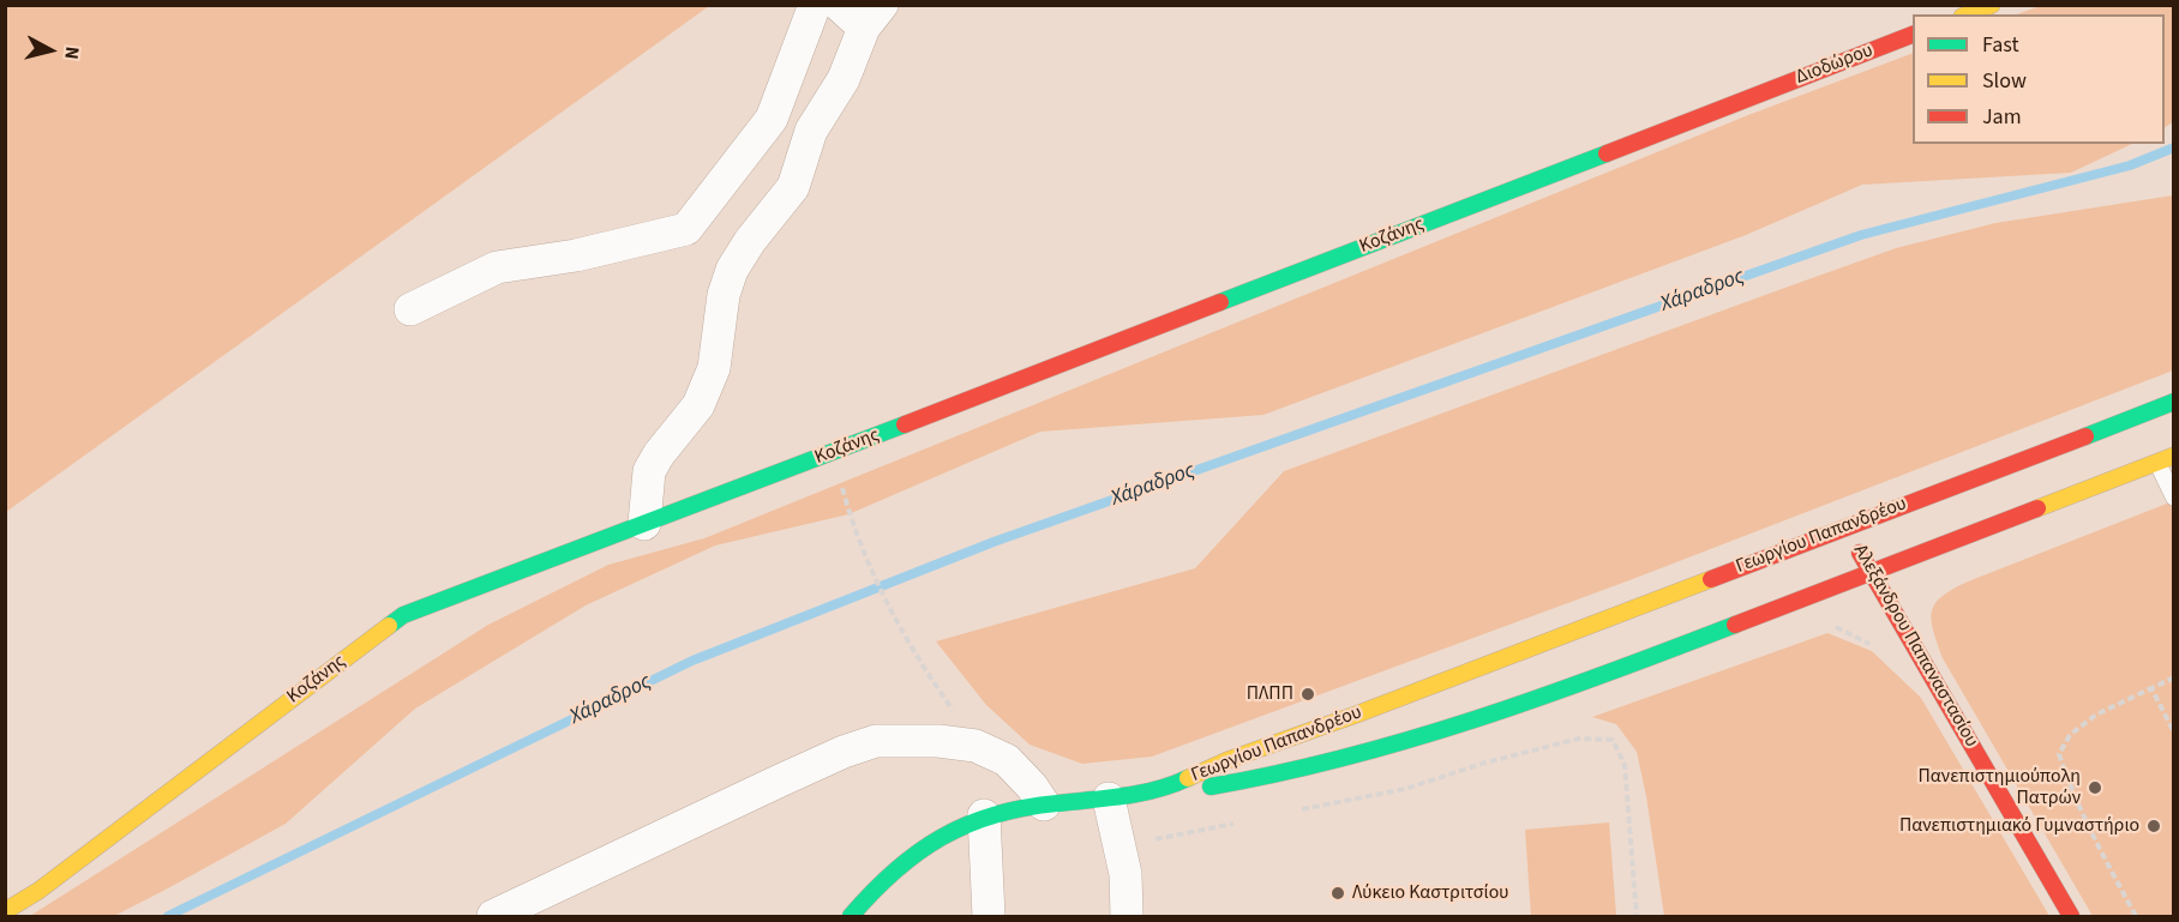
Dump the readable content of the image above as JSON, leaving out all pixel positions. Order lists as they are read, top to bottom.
{
  "streets": {
    "street": [
      "Διοδώρου",
      "Κοζάνης",
      "Γεωργίου Παπανδρέου",
      "Αλεξάνδρου Παπαναστασίου"
    ]
  },
  "crossings": [
    ["Διοδώρου", "Κοζάνης"],
    ["Γεωργίου Παπανδρέου", "Αλεξάνδρου Παπαναστασίου"]
  ],
  "water": ["Χάραδρος"],
  "places": [
    "ΠΛΠΠ",
    "Πανεπιστημιούπολη Πατρών",
    "Πανεπιστημιακό Γυμναστήριο",
    "Λύκειο Καστριτσίου"
  ],
  "legend": ["Fast", "Slow", "Jam"],
  "north": "right"
}
